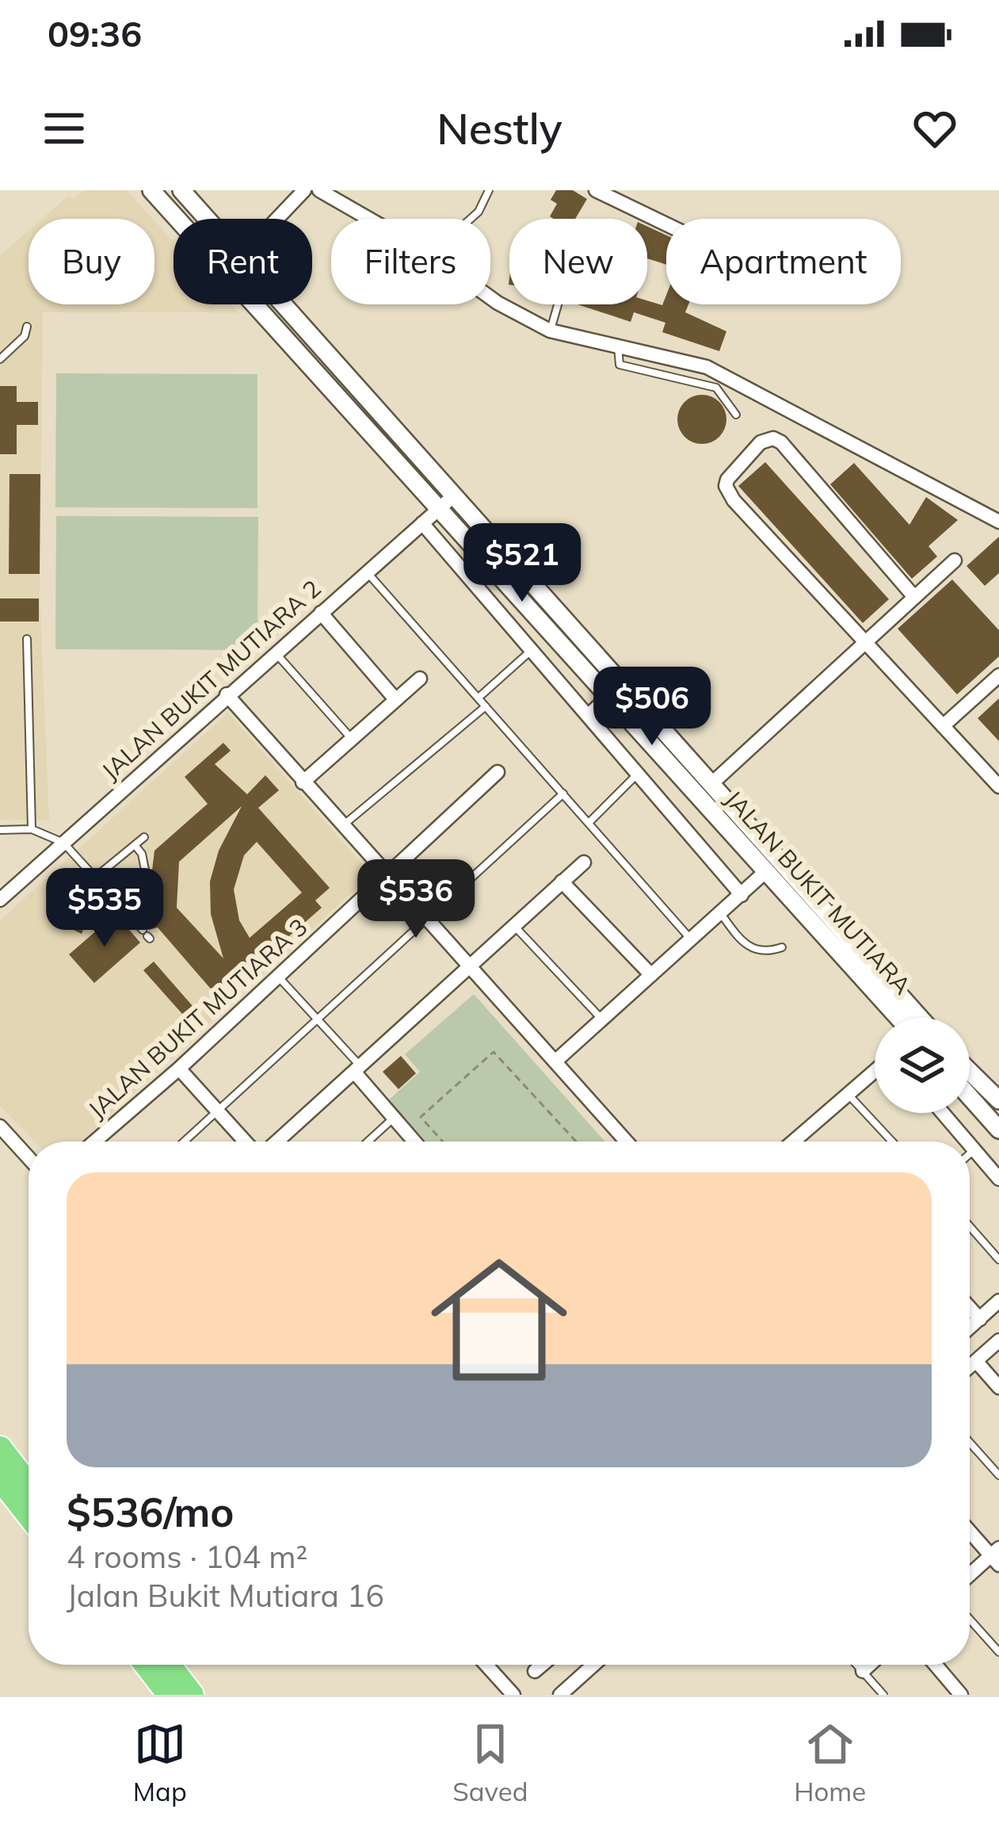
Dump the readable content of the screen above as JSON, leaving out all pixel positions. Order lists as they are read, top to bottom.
{
  "streets": {
    "street": ["JALAN BUKIT MUTIARA 2", "JALAN BUKIT MUTIARA", "JALAN BUKIT MUTIARA 3"]
  },
  "crossings": [
    ["JALAN BUKIT MUTIARA 2", "JALAN BUKIT MUTIARA"]
  ],
  "page": {
    "status": "09:36",
    "header": "Nestly",
    "chip": [
      "Buy",
      "Rent",
      "Filters",
      "New",
      "Apartment"
    ],
    "price": [
      "$521",
      "$506",
      "$536",
      "$535"
    ],
    "list": [
      {
        "name": "$536/mo",
        "note": "4 rooms · 104 m² · Jalan Bukit Mutiara 16"
      }
    ],
    "tabs": ["Map", "Saved", "Home"]
  }
}
